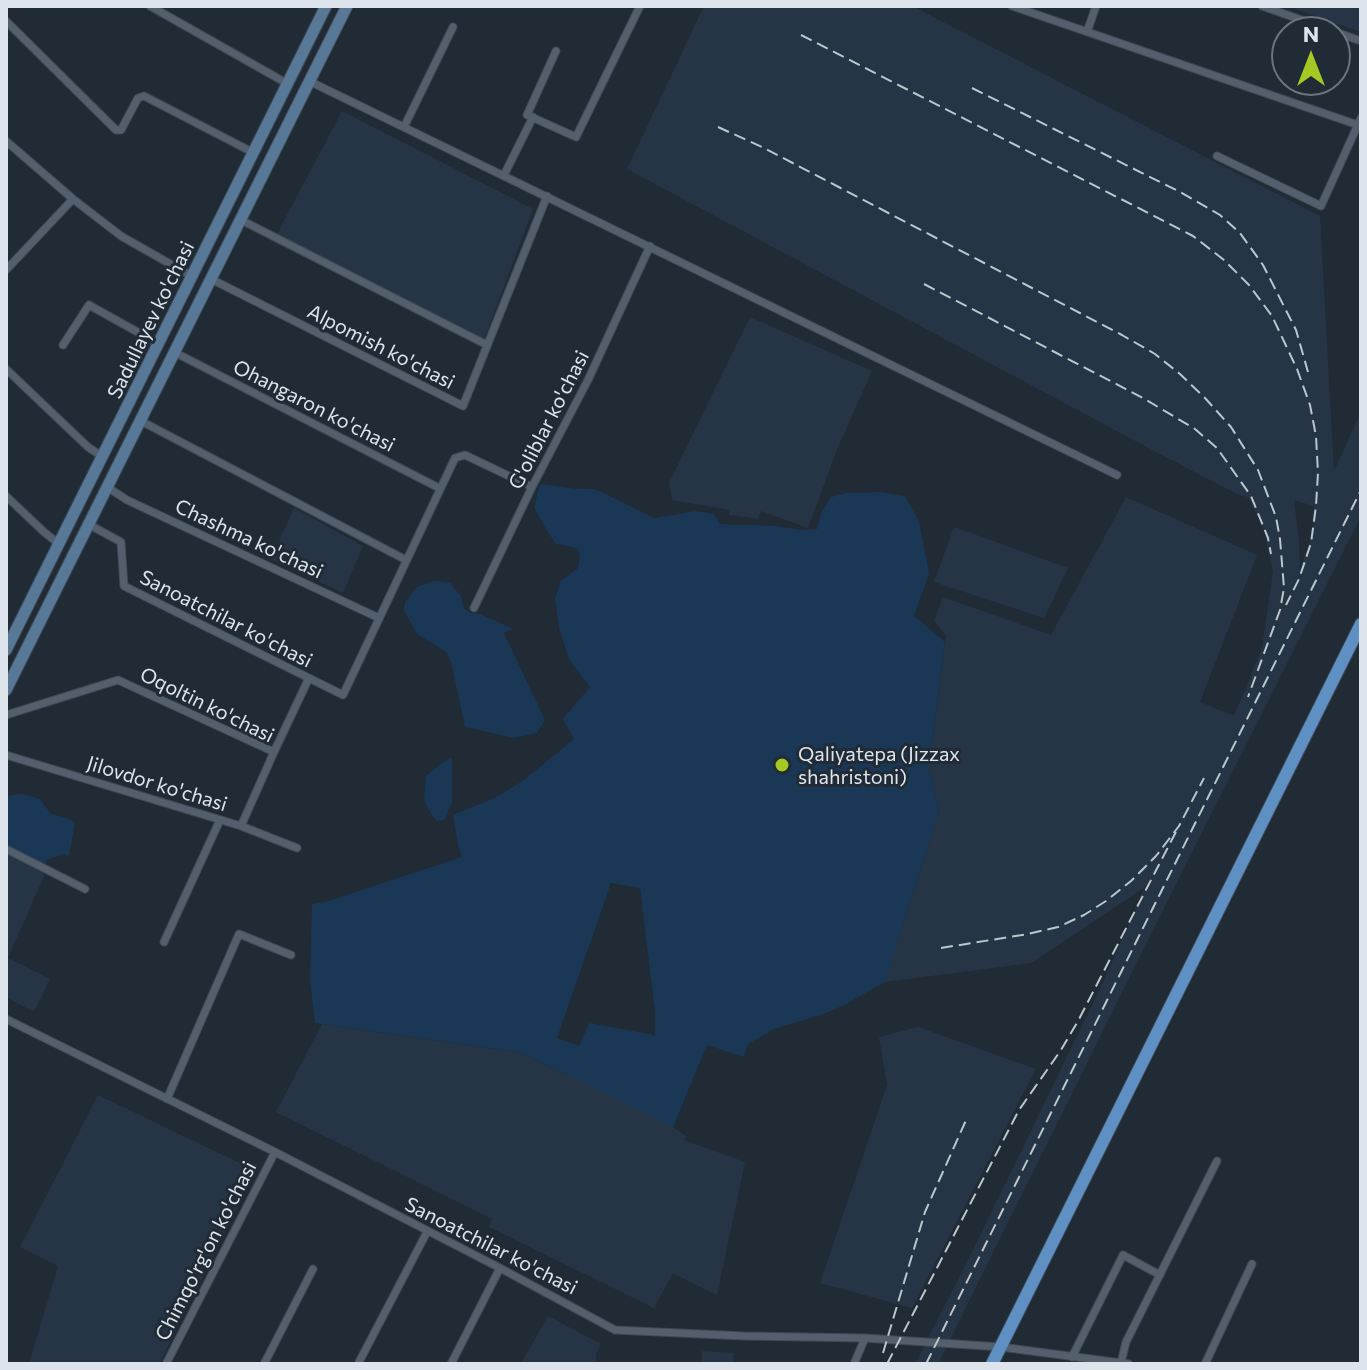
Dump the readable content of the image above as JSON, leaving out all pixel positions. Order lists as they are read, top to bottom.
{
  "streets": {
    "main road": ["Sadullayev ko'chasi"],
    "street": [
      "Alpomish ko'chasi",
      "Ohangaron ko'chasi",
      "G'oliblar ko'chasi",
      "Chashma ko'chasi",
      "Sanoatchilar ko'chasi",
      "Oqoltin ko'chasi",
      "Jilovdor ko'chasi",
      "Chimqo'rg'on ko'chasi"
    ]
  },
  "crossings": [
    ["Sadullayev ko'chasi", "Alpomish ko'chasi"],
    ["Sadullayev ko'chasi", "Ohangaron ko'chasi"],
    ["Sadullayev ko'chasi", "Chashma ko'chasi"],
    ["Sadullayev ko'chasi", "Sanoatchilar ko'chasi"],
    ["Chashma ko'chasi", "Sanoatchilar ko'chasi"],
    ["Sanoatchilar ko'chasi", "Chimqo'rg'on ko'chasi"],
    ["Oqoltin ko'chasi", "Jilovdor ko'chasi"]
  ],
  "places": ["Qaliyatepa (Jizzax shahristoni)"],
  "north": "top"
}
